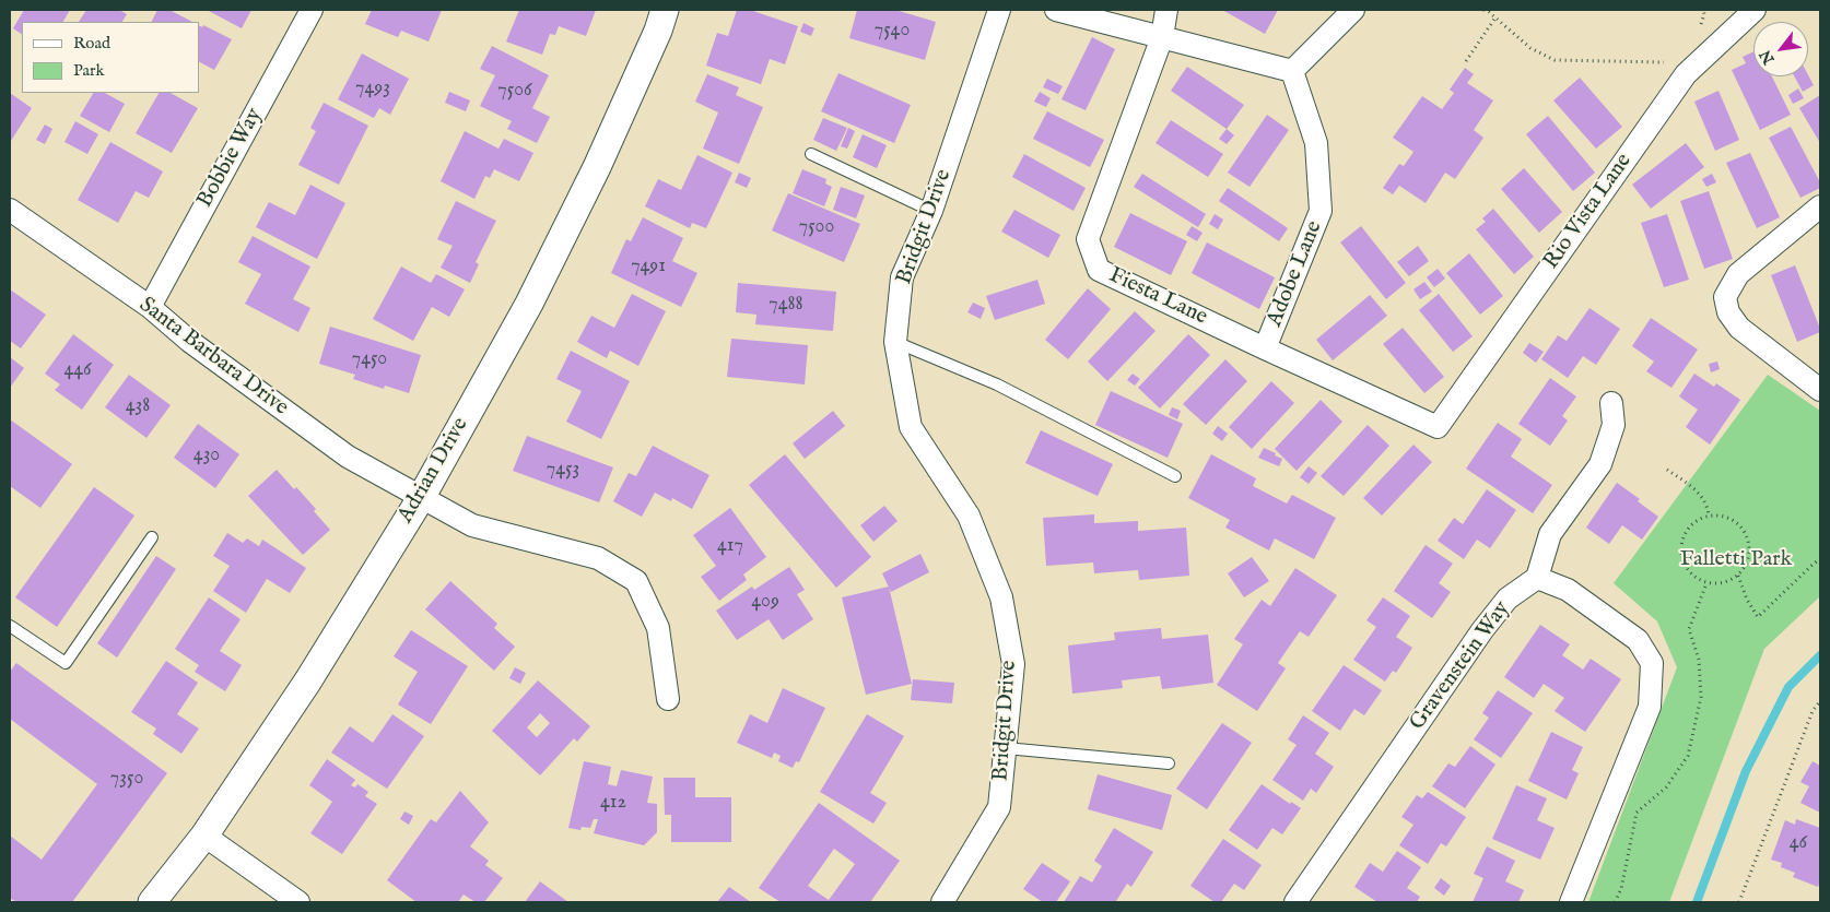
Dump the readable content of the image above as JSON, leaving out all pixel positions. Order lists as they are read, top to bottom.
{
  "streets": {
    "street": [
      "Bobbie Way",
      "Rio Vista Lane",
      "Bridgit Drive",
      "Adobe Lane",
      "Fiesta Lane",
      "Santa Barbara Drive",
      "Adrian Drive",
      "Gravenstein Way"
    ]
  },
  "crossings": [
    ["Bobbie Way", "Santa Barbara Drive"],
    ["Rio Vista Lane", "Fiesta Lane"],
    ["Adobe Lane", "Fiesta Lane"],
    ["Santa Barbara Drive", "Adrian Drive"]
  ],
  "parks": ["Falletti Park"],
  "house_numbers": [
    "7540",
    "7493",
    "7506",
    "7500",
    "7491",
    "7488",
    "7450",
    "446",
    "438",
    "430",
    "7453",
    "417",
    "409",
    "7350",
    "412",
    "46"
  ],
  "legend": ["Road", "Park"],
  "north": "bottom left"
}
